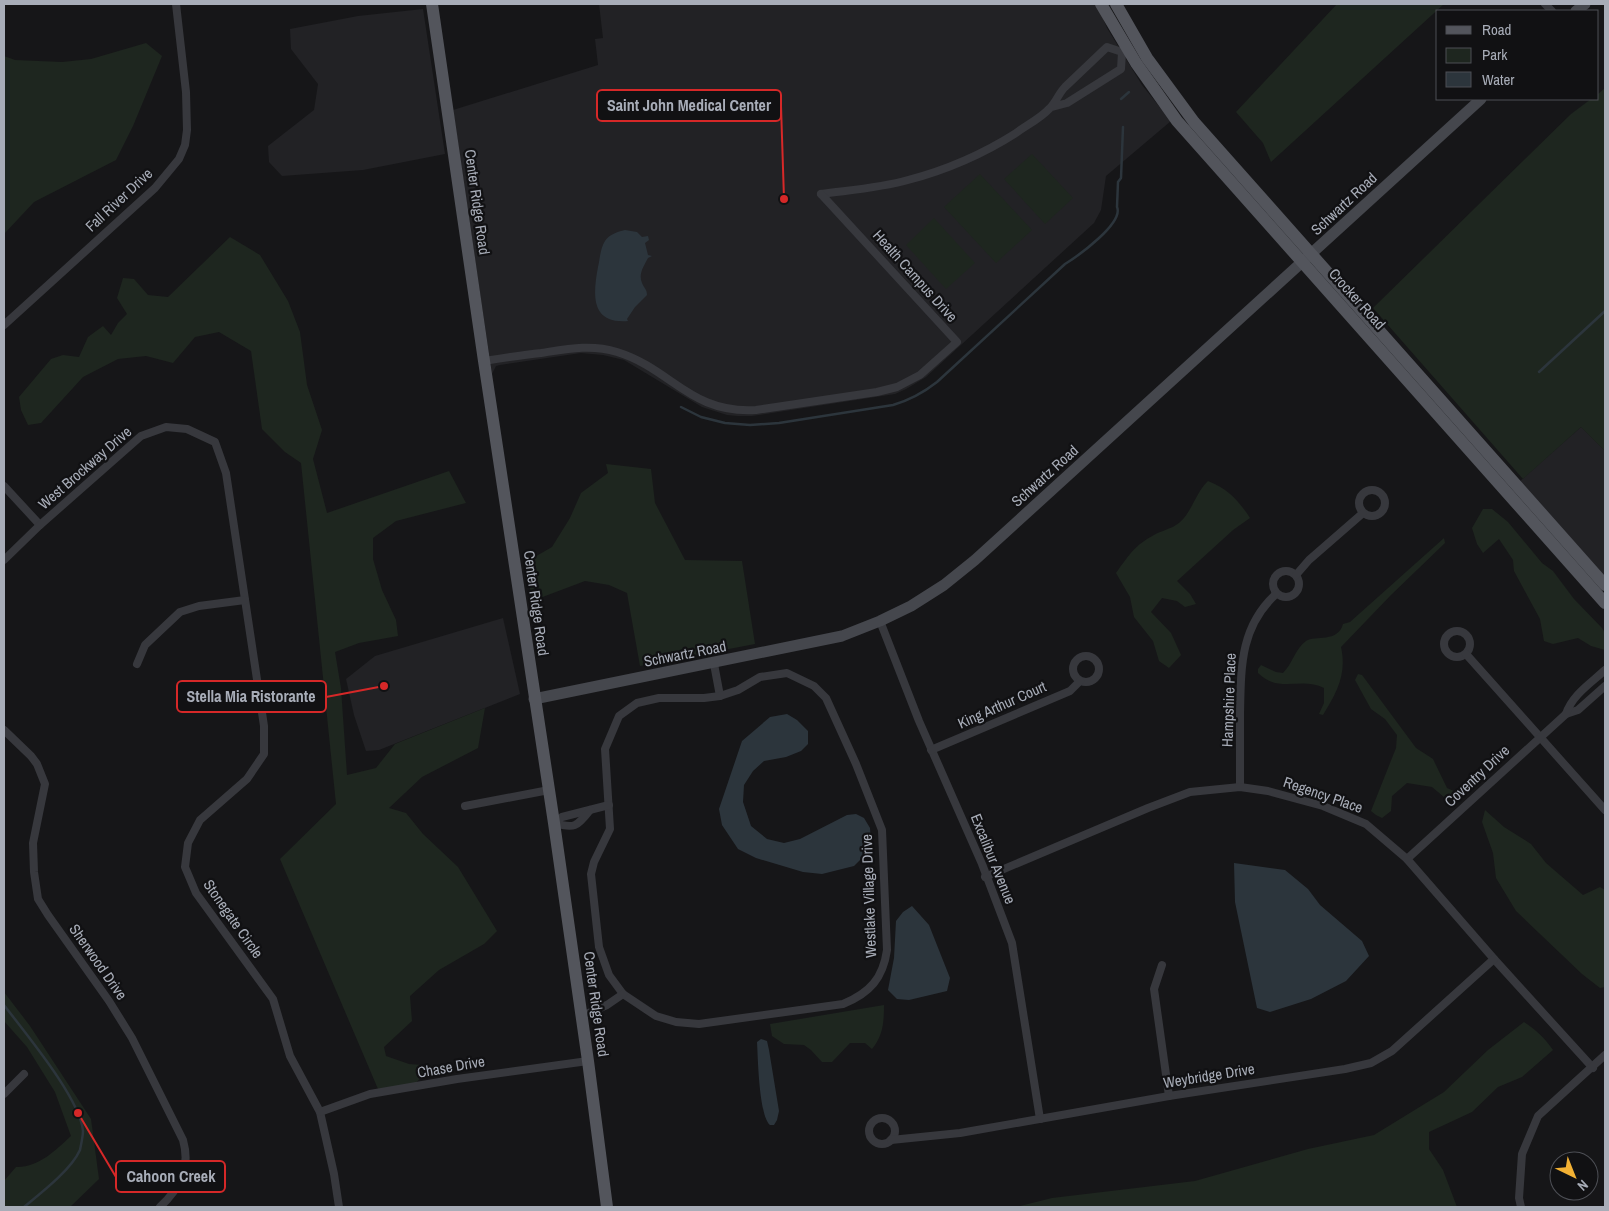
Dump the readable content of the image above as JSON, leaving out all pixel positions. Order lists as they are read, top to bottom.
{
  "streets": {
    "main road": ["Center Ridge Road", "Crocker Road"],
    "street": [
      "Fall River Drive",
      "Schwartz Road",
      "Health Campus Drive",
      "West Brockway Drive",
      "Hampshire Place",
      "King Arthur Court",
      "Coventry Drive",
      "Regency Place",
      "Excalibur Avenue",
      "Westlake Village Drive",
      "Stonegate Circle",
      "Sherwood Drive",
      "Chase Drive",
      "Weybridge Drive"
    ]
  },
  "crossings": [
    ["Center Ridge Road", "Schwartz Road"],
    ["Center Ridge Road", "Health Campus Drive"],
    ["Center Ridge Road", "Chase Drive"],
    ["Schwartz Road", "Crocker Road"],
    ["Schwartz Road", "Excalibur Avenue"],
    ["Health Campus Drive", "Crocker Road"],
    ["West Brockway Drive", "Stonegate Circle"],
    ["Hampshire Place", "Regency Place"],
    ["King Arthur Court", "Excalibur Avenue"],
    ["Coventry Drive", "Regency Place"],
    ["Regency Place", "Excalibur Avenue"],
    ["Regency Place", "Weybridge Drive"],
    ["Excalibur Avenue", "Weybridge Drive"],
    ["Stonegate Circle", "Chase Drive"]
  ],
  "places": ["Saint John Medical Center", "Stella Mia Ristorante", "Cahoon Creek"],
  "legend": ["Road", "Park", "Water"],
  "north": "bottom right"
}
